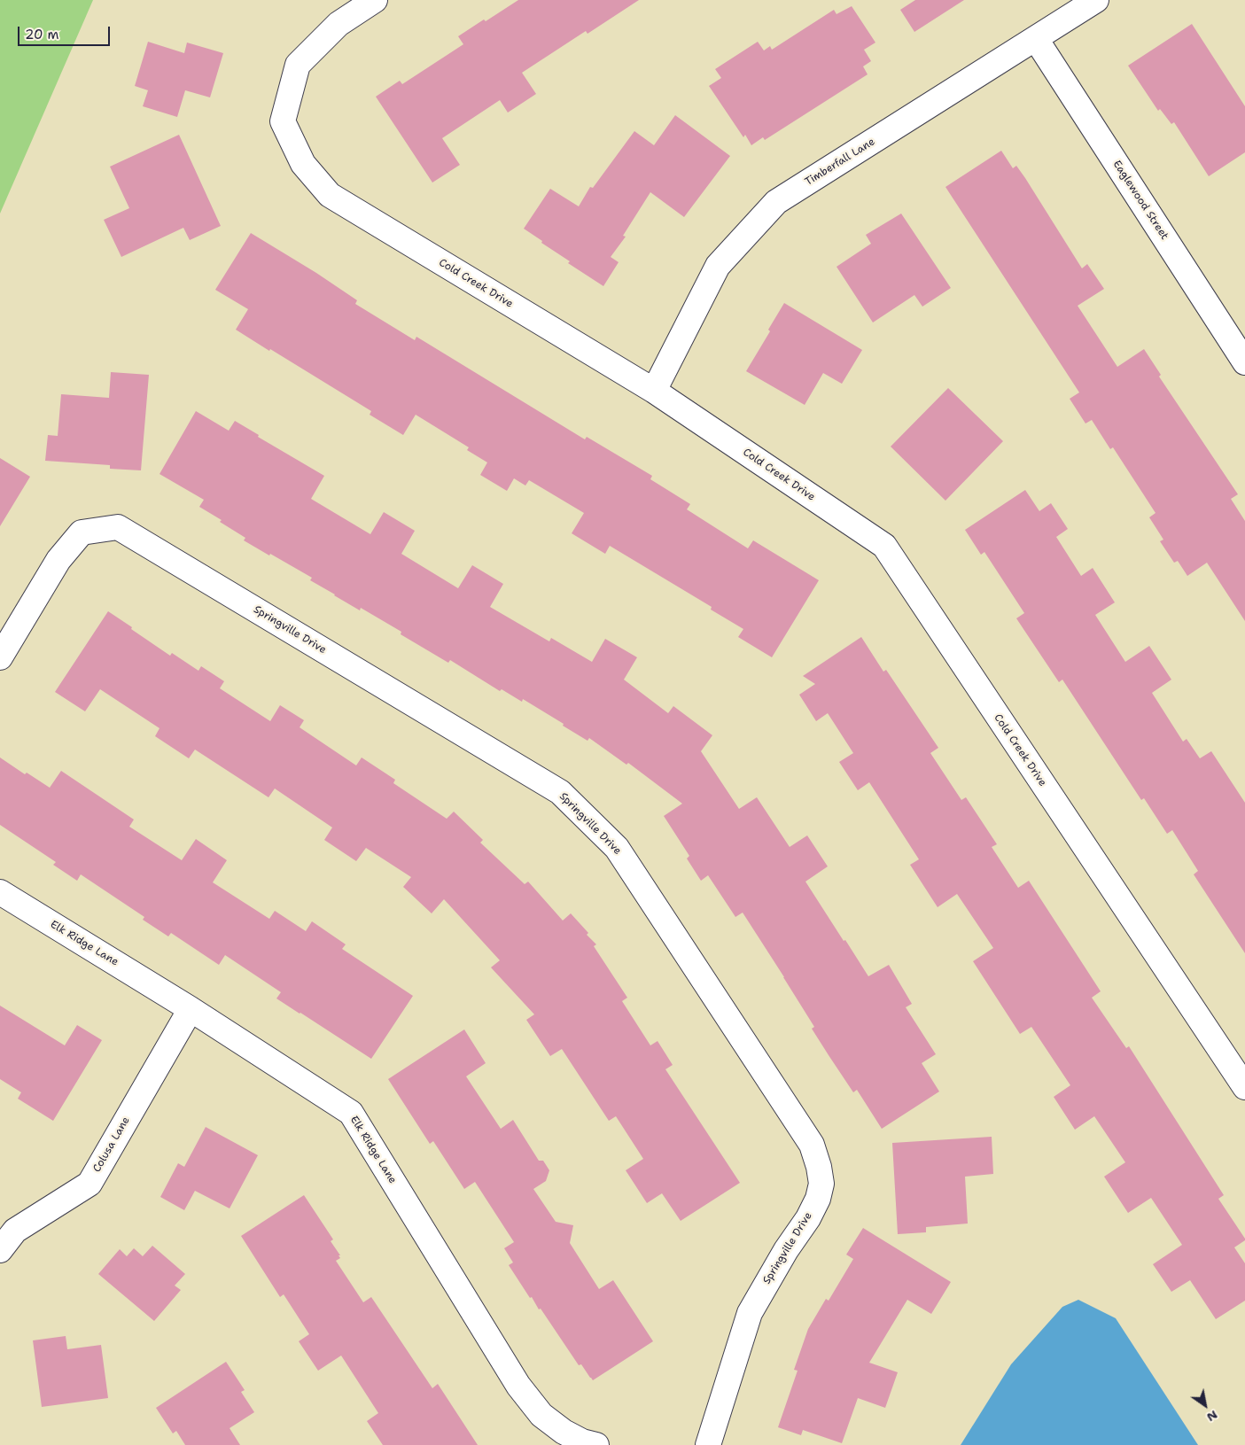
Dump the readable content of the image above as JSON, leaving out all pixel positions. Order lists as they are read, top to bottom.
{
  "streets": {
    "street": [
      "Timberfall Lane",
      "Eaglewood Street",
      "Cold Creek Drive",
      "Springville Drive",
      "Elk Ridge Lane",
      "Colusa Lane"
    ]
  },
  "crossings": [
    ["Timberfall Lane", "Eaglewood Street"],
    ["Timberfall Lane", "Cold Creek Drive"],
    ["Elk Ridge Lane", "Colusa Lane"]
  ],
  "scale_bar": "20 m",
  "north": "bottom right"
}
